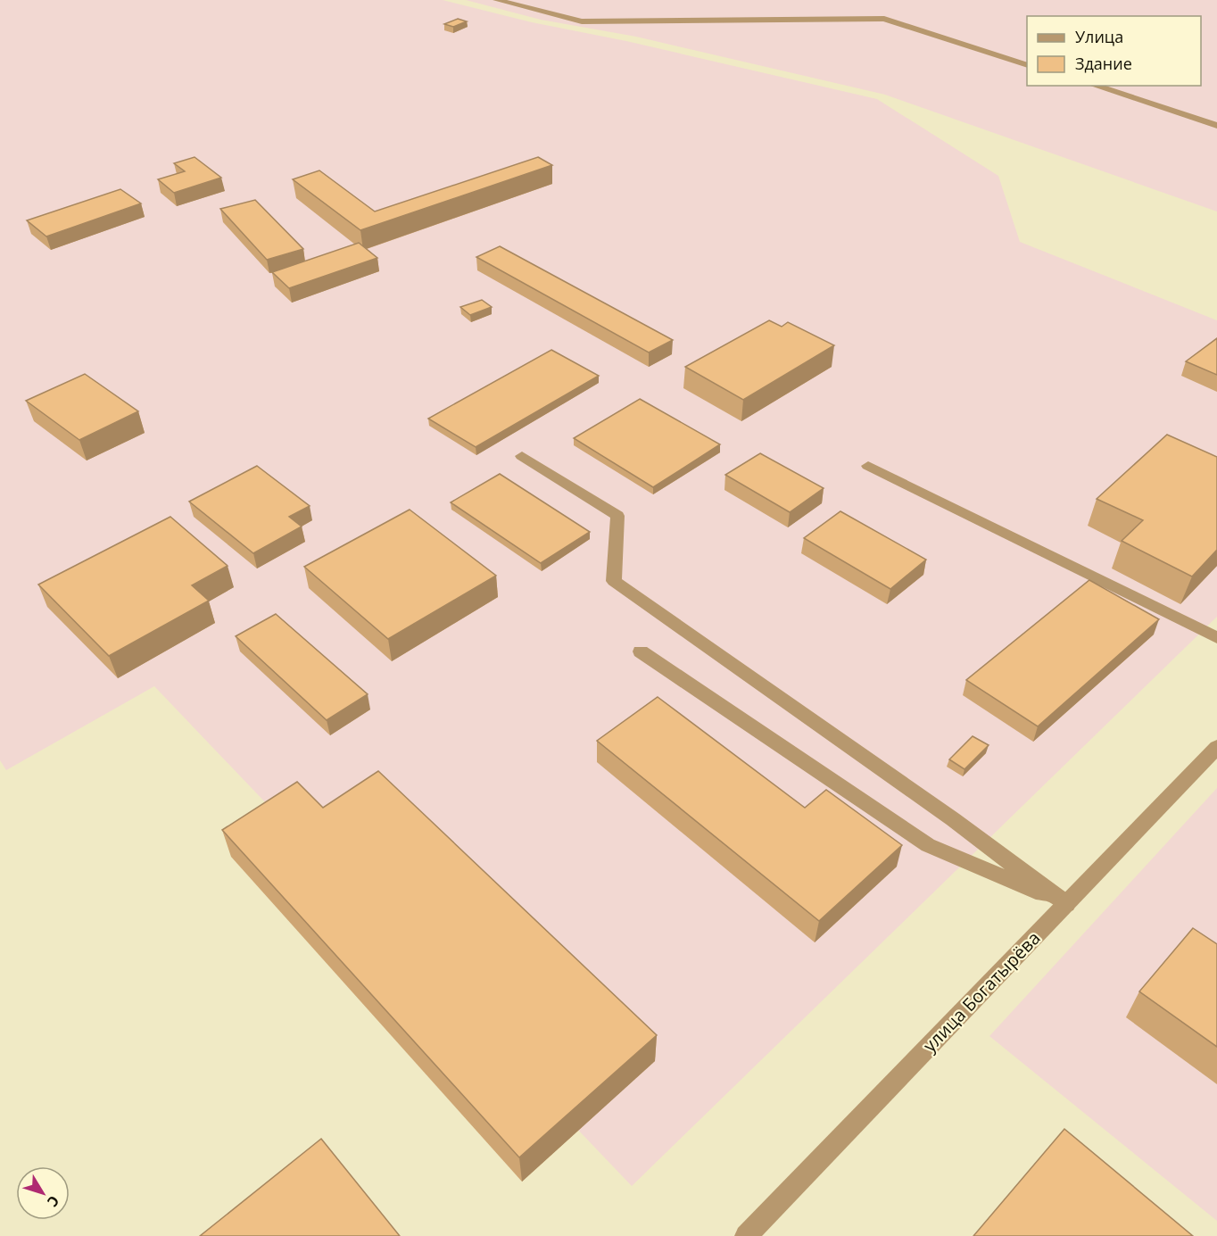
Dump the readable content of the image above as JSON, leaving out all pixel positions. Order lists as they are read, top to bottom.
{
  "streets": {
    "street": ["улица Богатырёва"]
  },
  "legend": ["Улица", "Здание"],
  "north": "bottom right"
}
